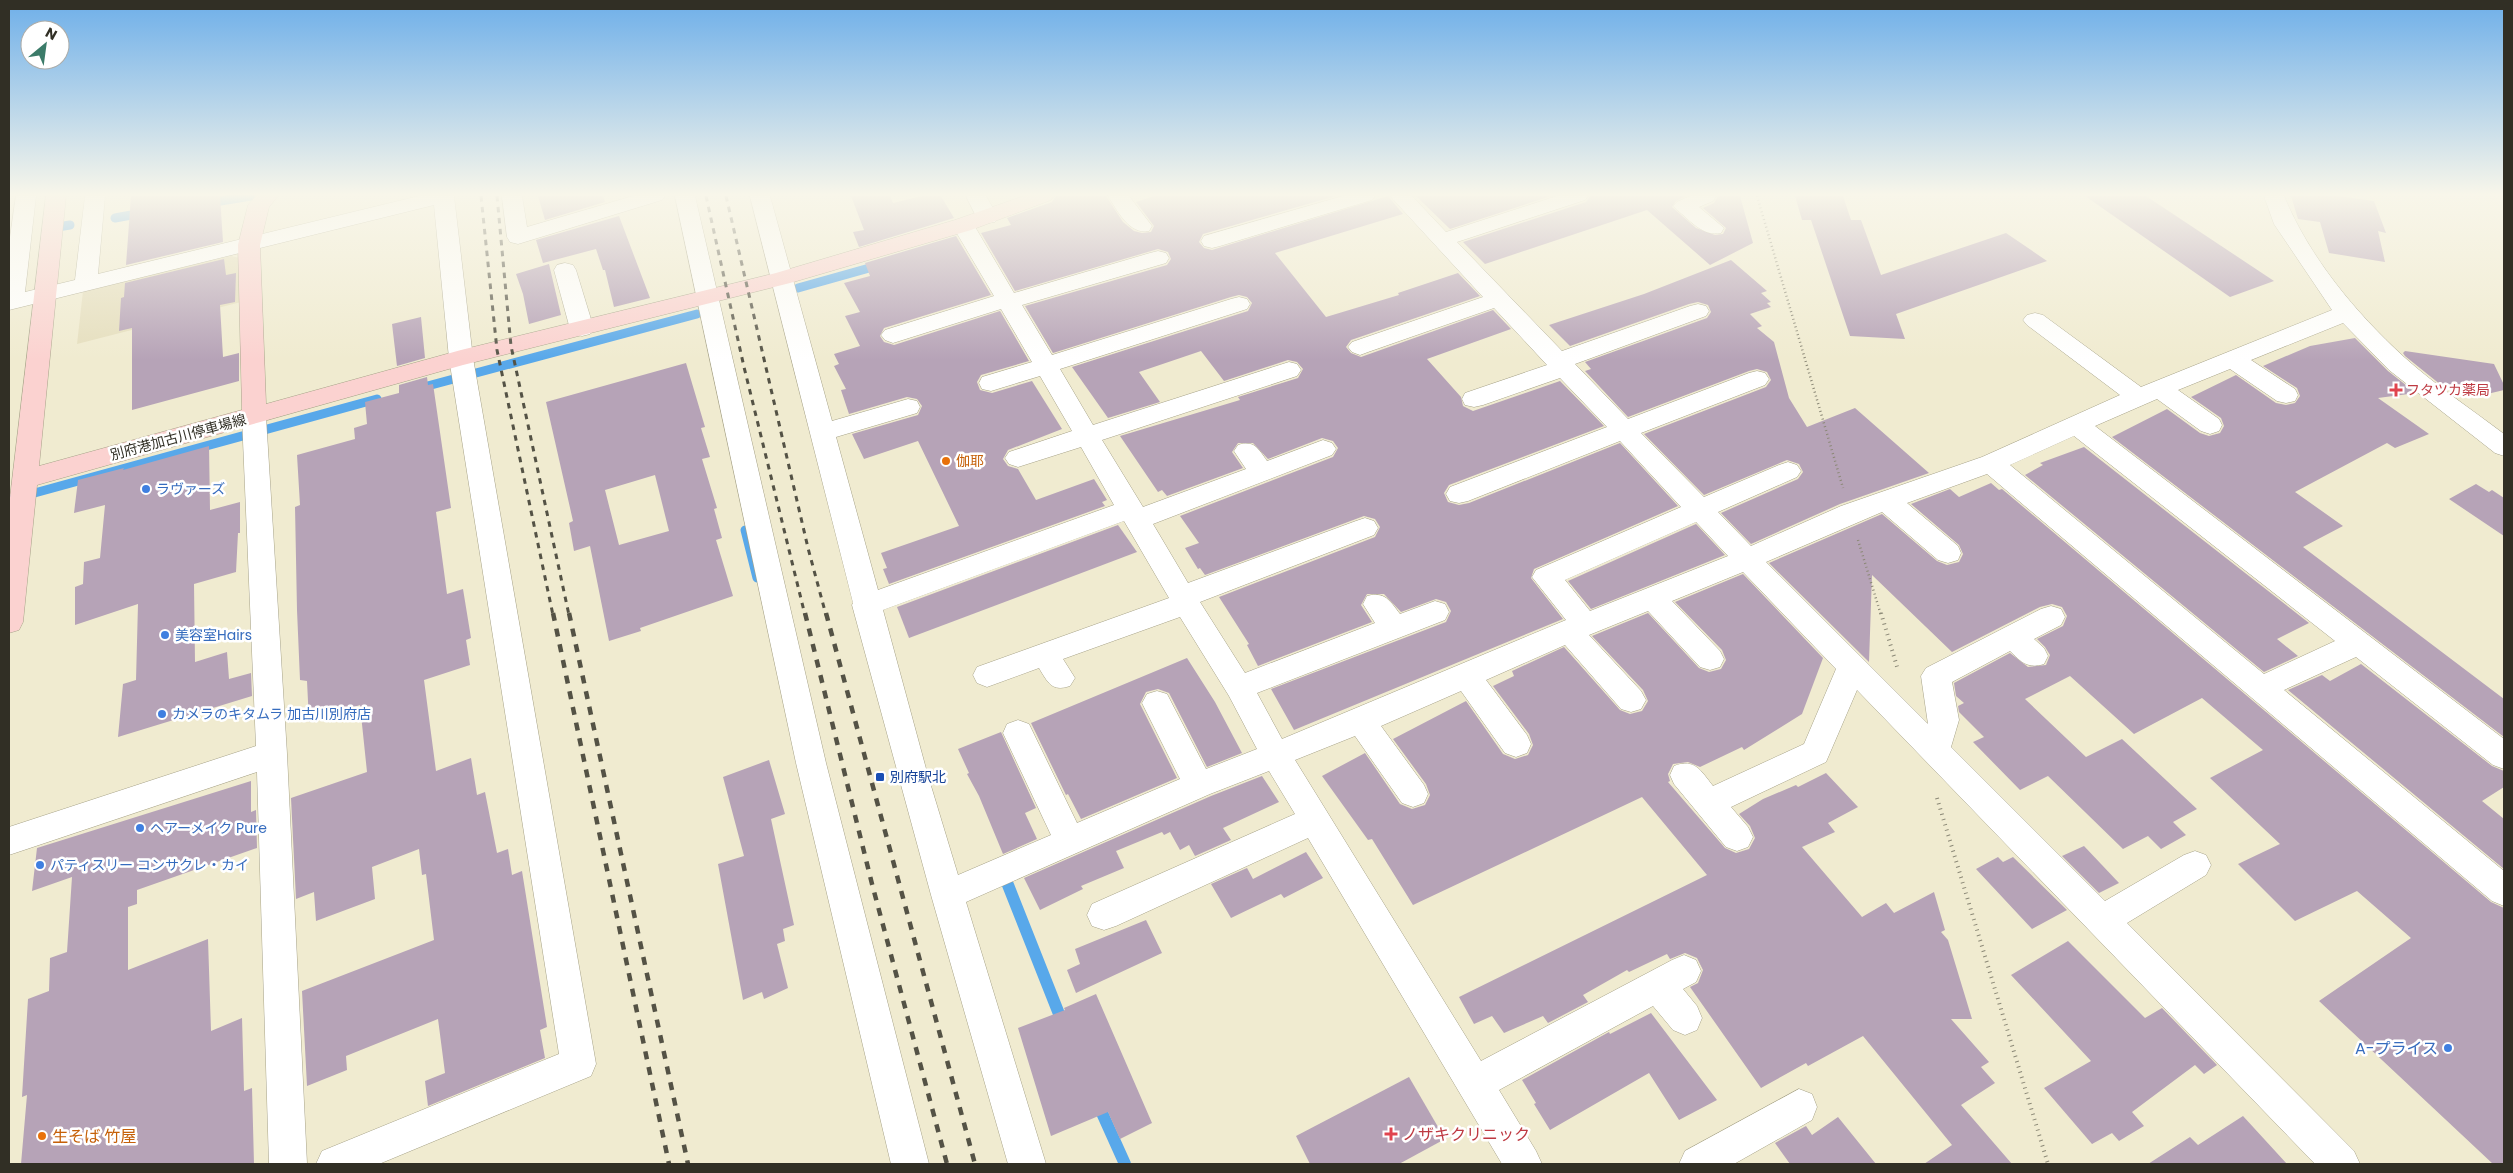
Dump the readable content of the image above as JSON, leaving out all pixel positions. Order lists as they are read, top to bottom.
{
  "streets": {
    "street": ["別府港加古川停車場線"]
  },
  "places": {
    "health": ["フタツカ薬局", "ノザキクリニック"],
    "other": [
      "伽耶",
      "ラヴァーズ",
      "美容室Hairs",
      "カメラのキタムラ 加古川別府店",
      "ヘアーメイク Pure",
      "パティスリー コンサクレ・カイ",
      "A-プライス",
      "生そば 竹屋"
    ],
    "transit": ["別府駅北"]
  },
  "north": "top right"
}
